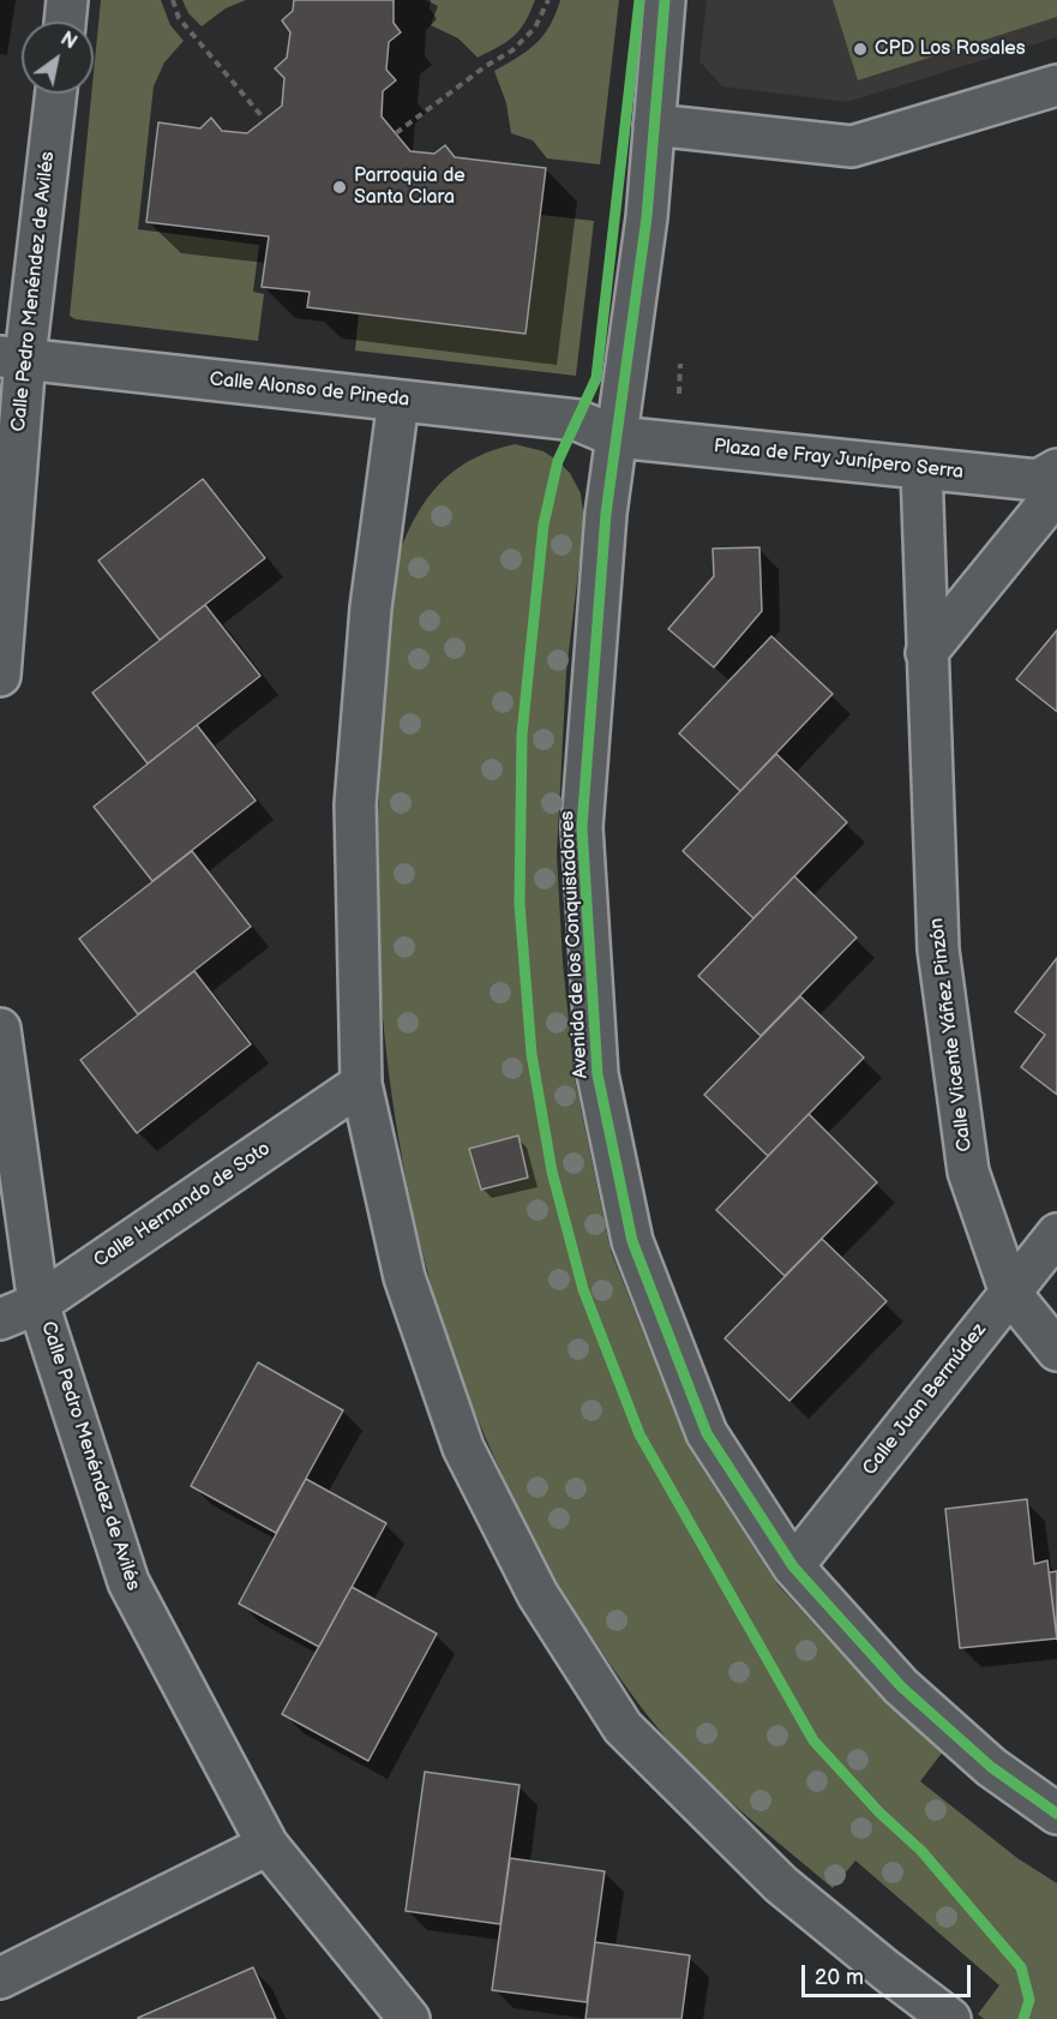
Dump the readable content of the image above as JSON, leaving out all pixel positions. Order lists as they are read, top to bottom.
{
  "streets": {
    "street": [
      "Calle Pedro Menéndez de Avilés",
      "Calle Alonso de Pineda",
      "Plaza de Fray Junípero Serra",
      "Avenida de los Conquistadores",
      "Calle Vicente Yáñez Pinzón",
      "Calle Hernando de Soto",
      "Calle Juan Bermúdez"
    ]
  },
  "crossings": [
    ["Calle Pedro Menéndez de Avilés", "Calle Alonso de Pineda"],
    ["Calle Pedro Menéndez de Avilés", "Calle Hernando de Soto"],
    ["Calle Alonso de Pineda", "Plaza de Fray Junípero Serra"],
    ["Calle Alonso de Pineda", "Avenida de los Conquistadores"],
    ["Plaza de Fray Junípero Serra", "Avenida de los Conquistadores"],
    ["Plaza de Fray Junípero Serra", "Calle Vicente Yáñez Pinzón"],
    ["Avenida de los Conquistadores", "Calle Juan Bermúdez"],
    ["Calle Vicente Yáñez Pinzón", "Calle Juan Bermúdez"]
  ],
  "places": ["CPD Los Rosales", "Parroquia de Santa Clara"],
  "scale_bar": "20 m",
  "north": "top right"
}
